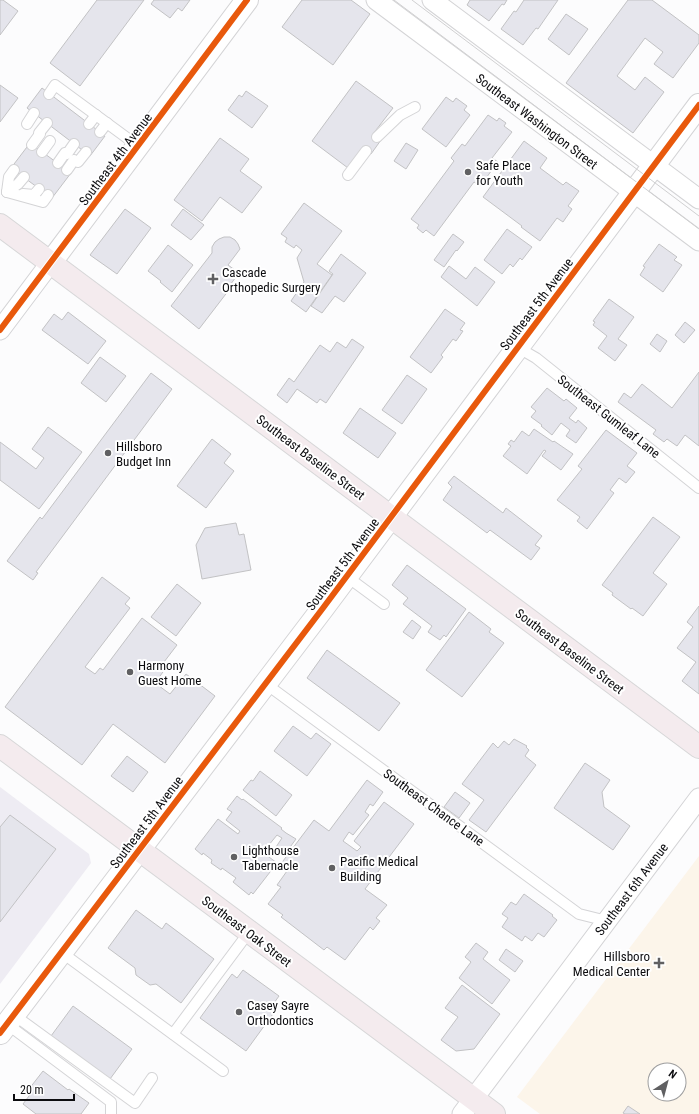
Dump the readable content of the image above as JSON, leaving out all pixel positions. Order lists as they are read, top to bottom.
{
  "streets": {
    "highway": ["Southeast Baseline Street", "Southeast Oak Street"],
    "street": [
      "Southeast Washington Street",
      "Southeast 4th Avenue",
      "Southeast 5th Avenue",
      "Southeast 6th Avenue"
    ],
    "lane": ["Southeast Gumleaf Lane", "Southeast Chance Lane"]
  },
  "crossings": [
    ["Southeast Washington Street", "Southeast 5th Avenue"],
    ["Southeast 4th Avenue", "Southeast Baseline Street"],
    ["Southeast 5th Avenue", "Southeast Gumleaf Lane"],
    ["Southeast 5th Avenue", "Southeast Baseline Street"],
    ["Southeast 5th Avenue", "Southeast Chance Lane"],
    ["Southeast 5th Avenue", "Southeast Oak Street"],
    ["Southeast Chance Lane", "Southeast 6th Avenue"],
    ["Southeast 6th Avenue", "Southeast Oak Street"]
  ],
  "places": {
    "other": [
      "Safe Place for Youth",
      "Hillsboro Budget Inn",
      "Harmony Guest Home",
      "Lighthouse Tabernacle",
      "Pacific Medical Building",
      "Casey Sayre Orthodontics"
    ],
    "health": ["Cascade Orthopedic Surgery", "Hillsboro Medical Center"]
  },
  "scale_bar": "20 m",
  "north": "top right"
}
